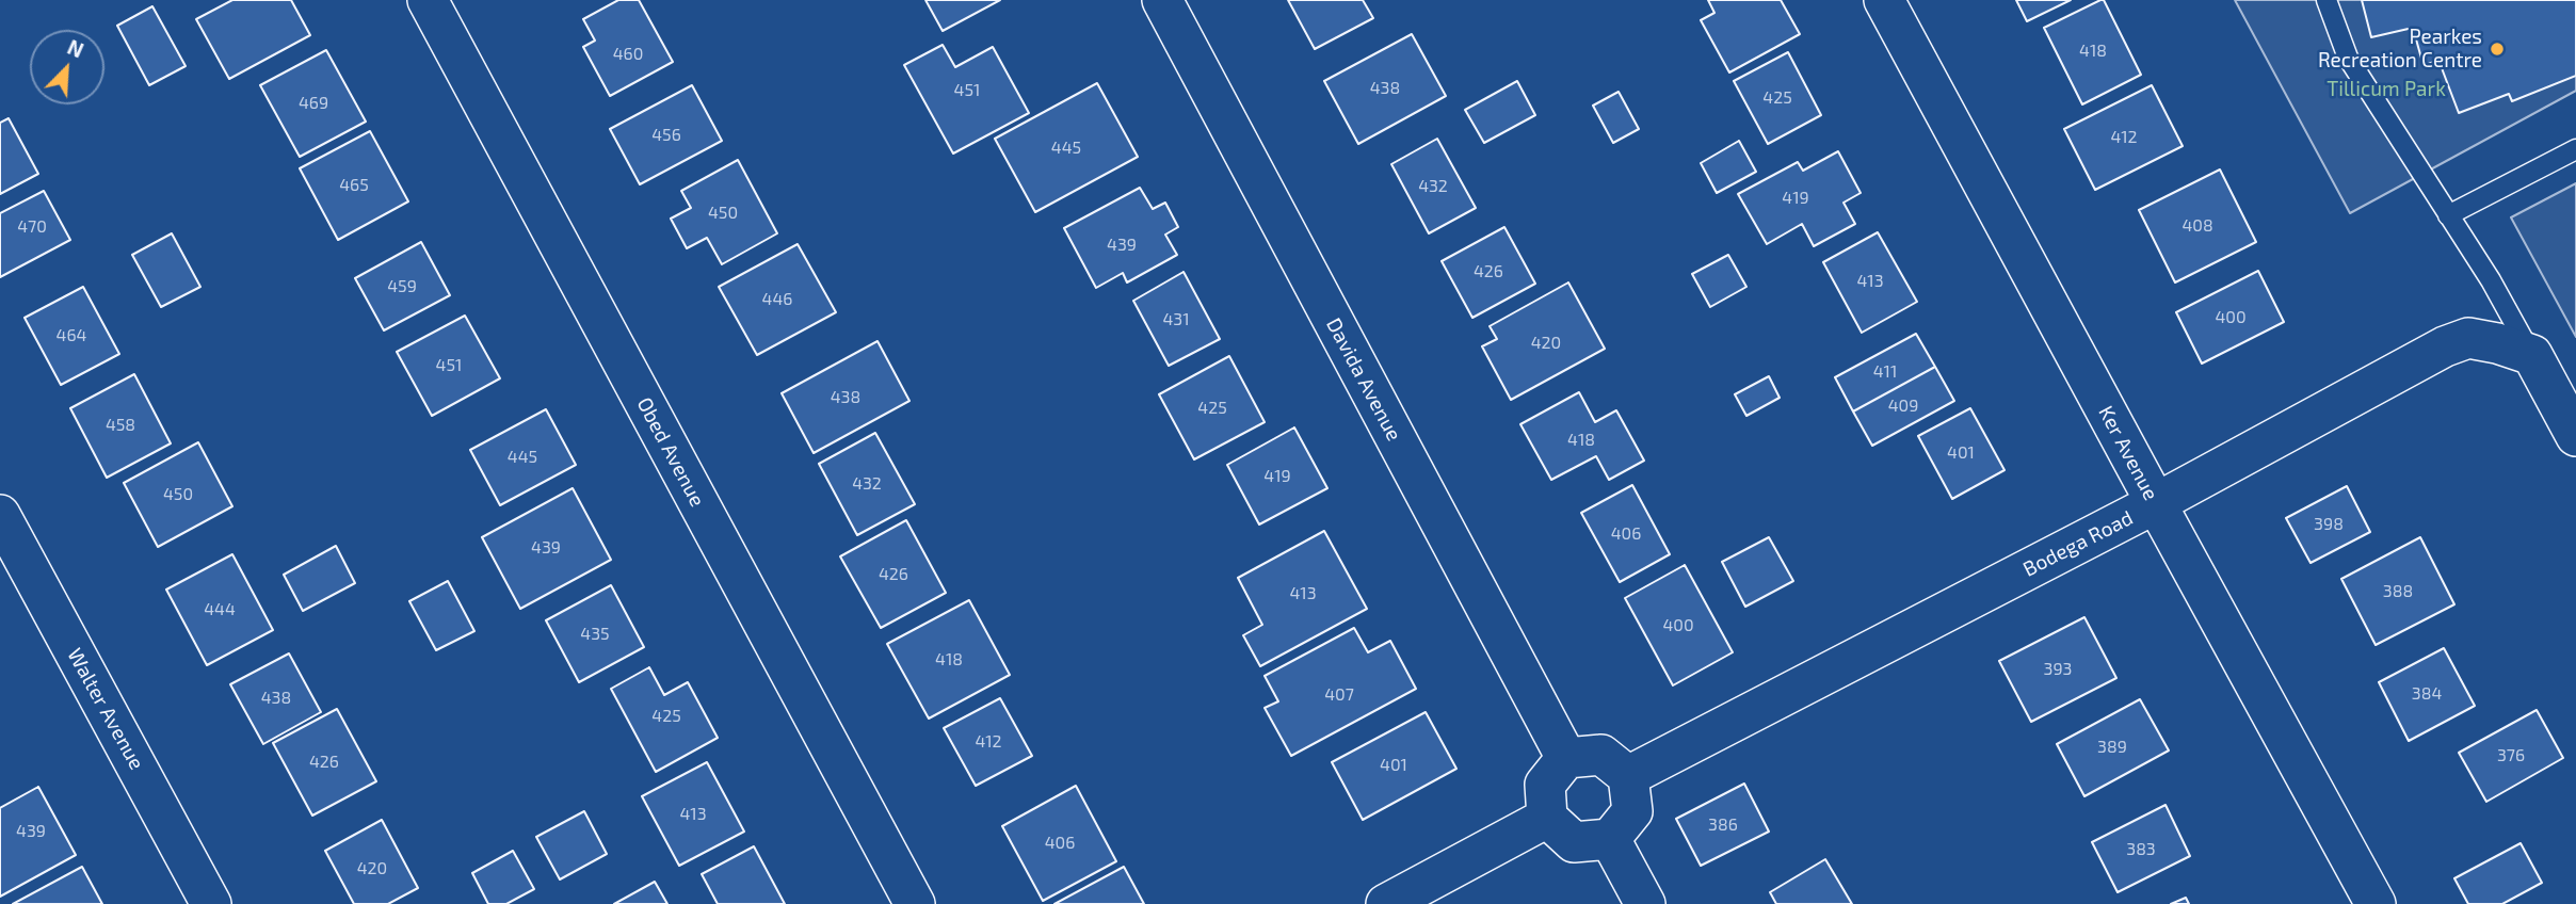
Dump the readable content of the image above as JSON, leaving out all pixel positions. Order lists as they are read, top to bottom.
{
  "streets": {
    "street": [
      "Davida Avenue",
      "Obed Avenue",
      "Ker Avenue",
      "Bodega Road",
      "Walter Avenue"
    ]
  },
  "crossings": [
    ["Davida Avenue", "Bodega Road"],
    ["Ker Avenue", "Bodega Road"]
  ],
  "parks": ["Tillicum Park"],
  "places": ["Pearkes Recreation Centre"],
  "house_numbers": [
    "418",
    "460",
    "438",
    "451",
    "425",
    "469",
    "456",
    "412",
    "445",
    "465",
    "432",
    "419",
    "450",
    "408",
    "470",
    "439",
    "426",
    "413",
    "459",
    "446",
    "400",
    "431",
    "464",
    "420",
    "451",
    "411",
    "438",
    "409",
    "425",
    "458",
    "418",
    "401",
    "445",
    "419",
    "432",
    "450",
    "398",
    "406",
    "439",
    "426",
    "388",
    "413",
    "444",
    "400",
    "435",
    "418",
    "393",
    "384",
    "407",
    "438",
    "425",
    "412",
    "389",
    "376",
    "426",
    "401",
    "413",
    "386",
    "439",
    "406",
    "383",
    "420"
  ],
  "north": "top right"
}
